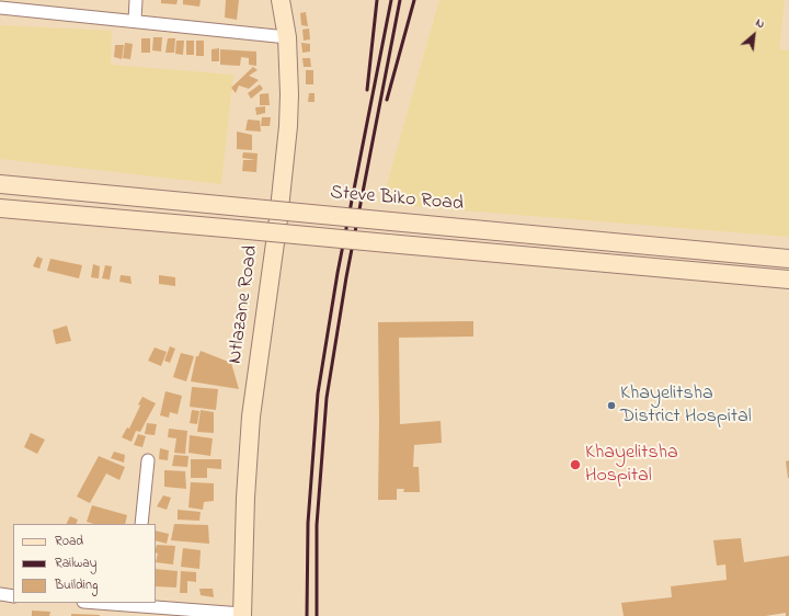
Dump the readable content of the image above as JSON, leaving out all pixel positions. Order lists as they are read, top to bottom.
{
  "streets": {
    "street": ["Steve Biko Road", "Ntlazane Road"]
  },
  "places": ["Khayelitsha District Hospital", "Khayelitsha Hospital"],
  "legend": ["Road", "Railway", "Building"],
  "north": "top right"
}
